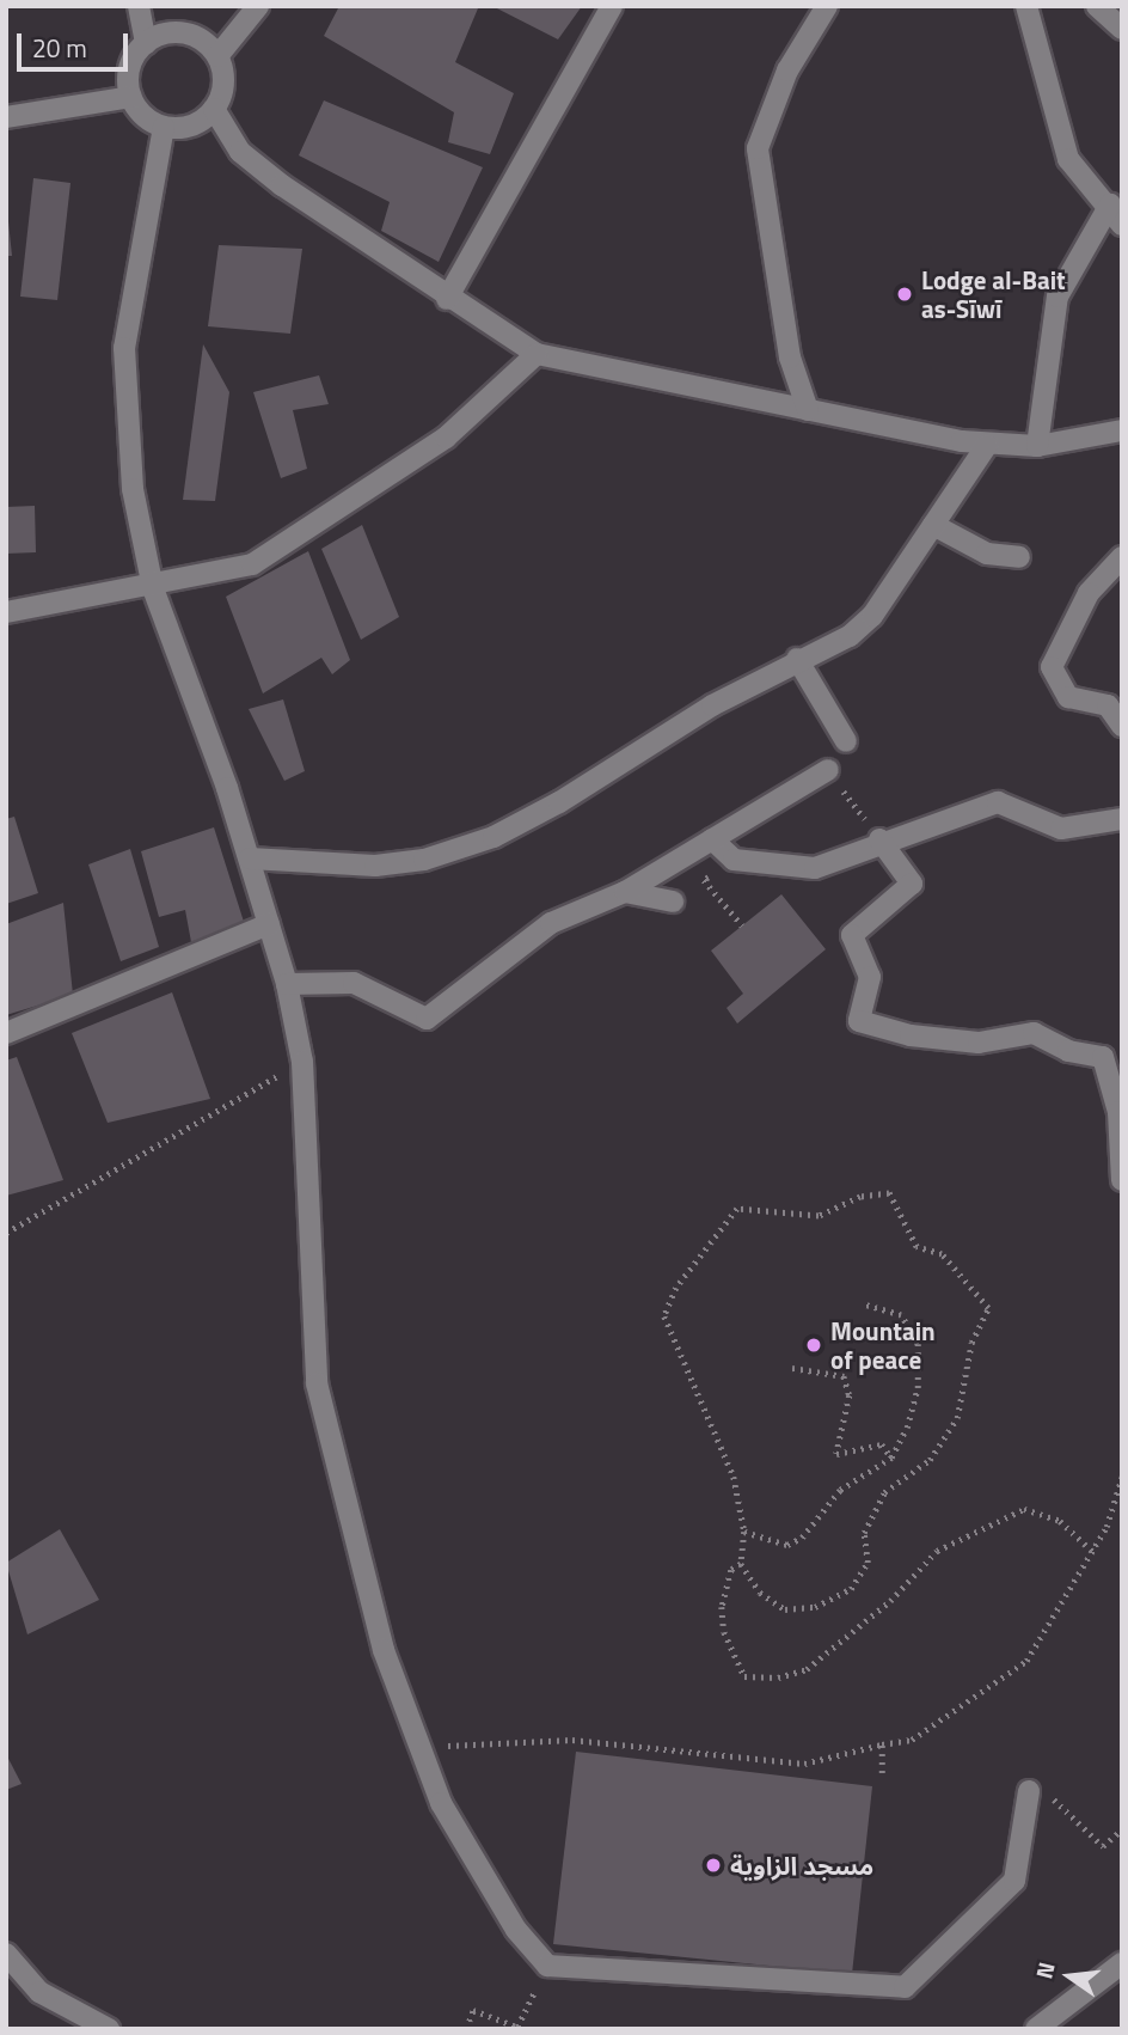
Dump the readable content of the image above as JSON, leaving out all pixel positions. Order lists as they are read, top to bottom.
{
  "places": ["Lodge al-Bait as-Sīwī", "Mountain of peace", "مسجد الزاوية"],
  "scale_bar": "20 m",
  "north": "left"
}
